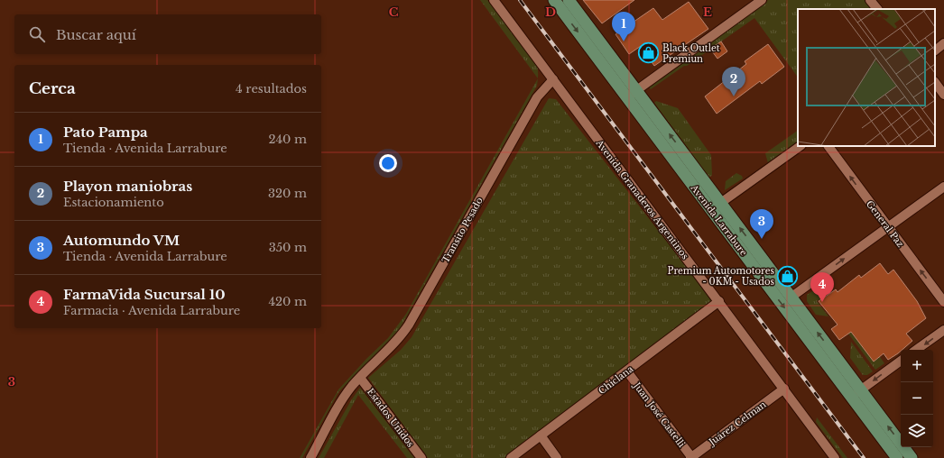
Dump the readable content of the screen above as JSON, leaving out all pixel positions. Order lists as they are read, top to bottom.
{
  "streets": {
    "main road": ["Avenida Larrabure"],
    "street": [
      "Avenida Granaderos Argentinos",
      "General Paz",
      "Transito Pesado",
      "Chiclana",
      "Juan José Castelli",
      "Estados Unidos",
      "Juárez Celman"
    ]
  },
  "crossings": [
    ["Avenida Granaderos Argentinos", "Transito Pesado"],
    ["Avenida Granaderos Argentinos", "Chiclana"],
    ["Avenida Granaderos Argentinos", "Juárez Celman"],
    ["Transito Pesado", "Estados Unidos"],
    ["Chiclana", "Juan José Castelli"],
    ["Juan José Castelli", "Juárez Celman"]
  ],
  "one_way": ["General Paz"],
  "places": {
    "shop": ["Black Outlet Premiun", "Premium Automotores - 0KM - Usados"]
  },
  "page": {
    "pins": [
      "1",
      "2",
      "3",
      "4"
    ],
    "search": "Buscar aquí",
    "heading": ["Cerca", "4 resultados"],
    "list": [
      {
        "mark": "1",
        "name": "Pato Pampa",
        "note": "Tienda · Avenida Larrabure",
        "value": "240 m"
      },
      {
        "mark": "2",
        "name": "Playon maniobras",
        "note": "Estacionamiento",
        "value": "320 m"
      },
      {
        "mark": "3",
        "name": "Automundo VM",
        "note": "Tienda · Avenida Larrabure",
        "value": "350 m"
      },
      {
        "mark": "4",
        "name": "FarmaVida Sucursal 10",
        "note": "Farmacia · Avenida Larrabure",
        "value": "420 m"
      }
    ],
    "map_buttons": ["+", "−"]
  },
  "grid": {
    "columns": ["C", "D", "E"],
    "rows": ["3"]
  }
}
